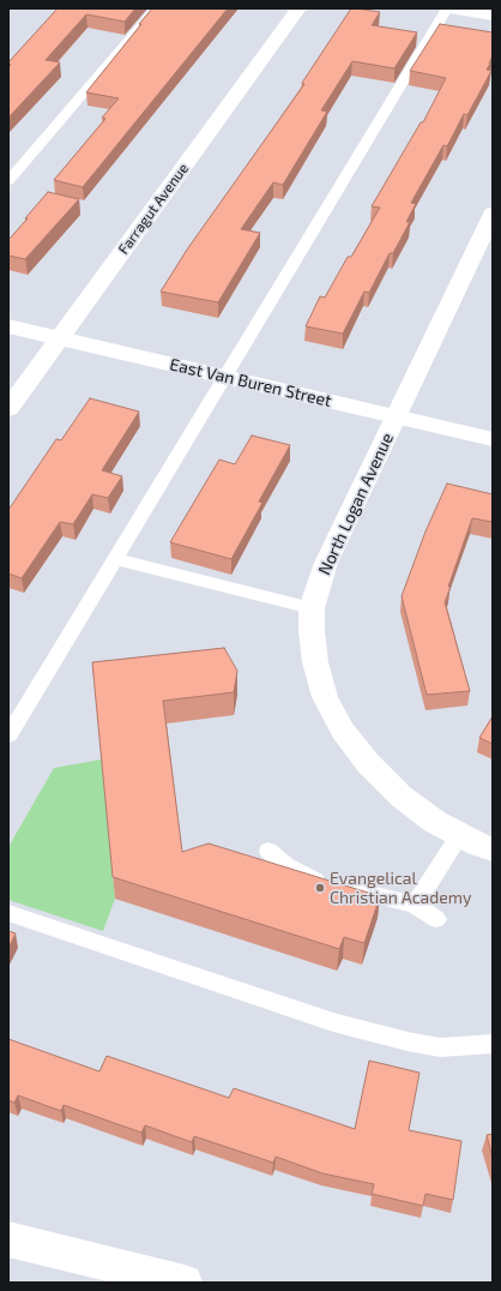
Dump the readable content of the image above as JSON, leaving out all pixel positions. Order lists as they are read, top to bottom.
{
  "streets": {
    "street": ["Farragut Avenue", "East Van Buren Street", "North Logan Avenue"]
  },
  "crossings": [
    ["Farragut Avenue", "East Van Buren Street"],
    ["East Van Buren Street", "North Logan Avenue"]
  ],
  "places": ["Evangelical Christian Academy"]
}
